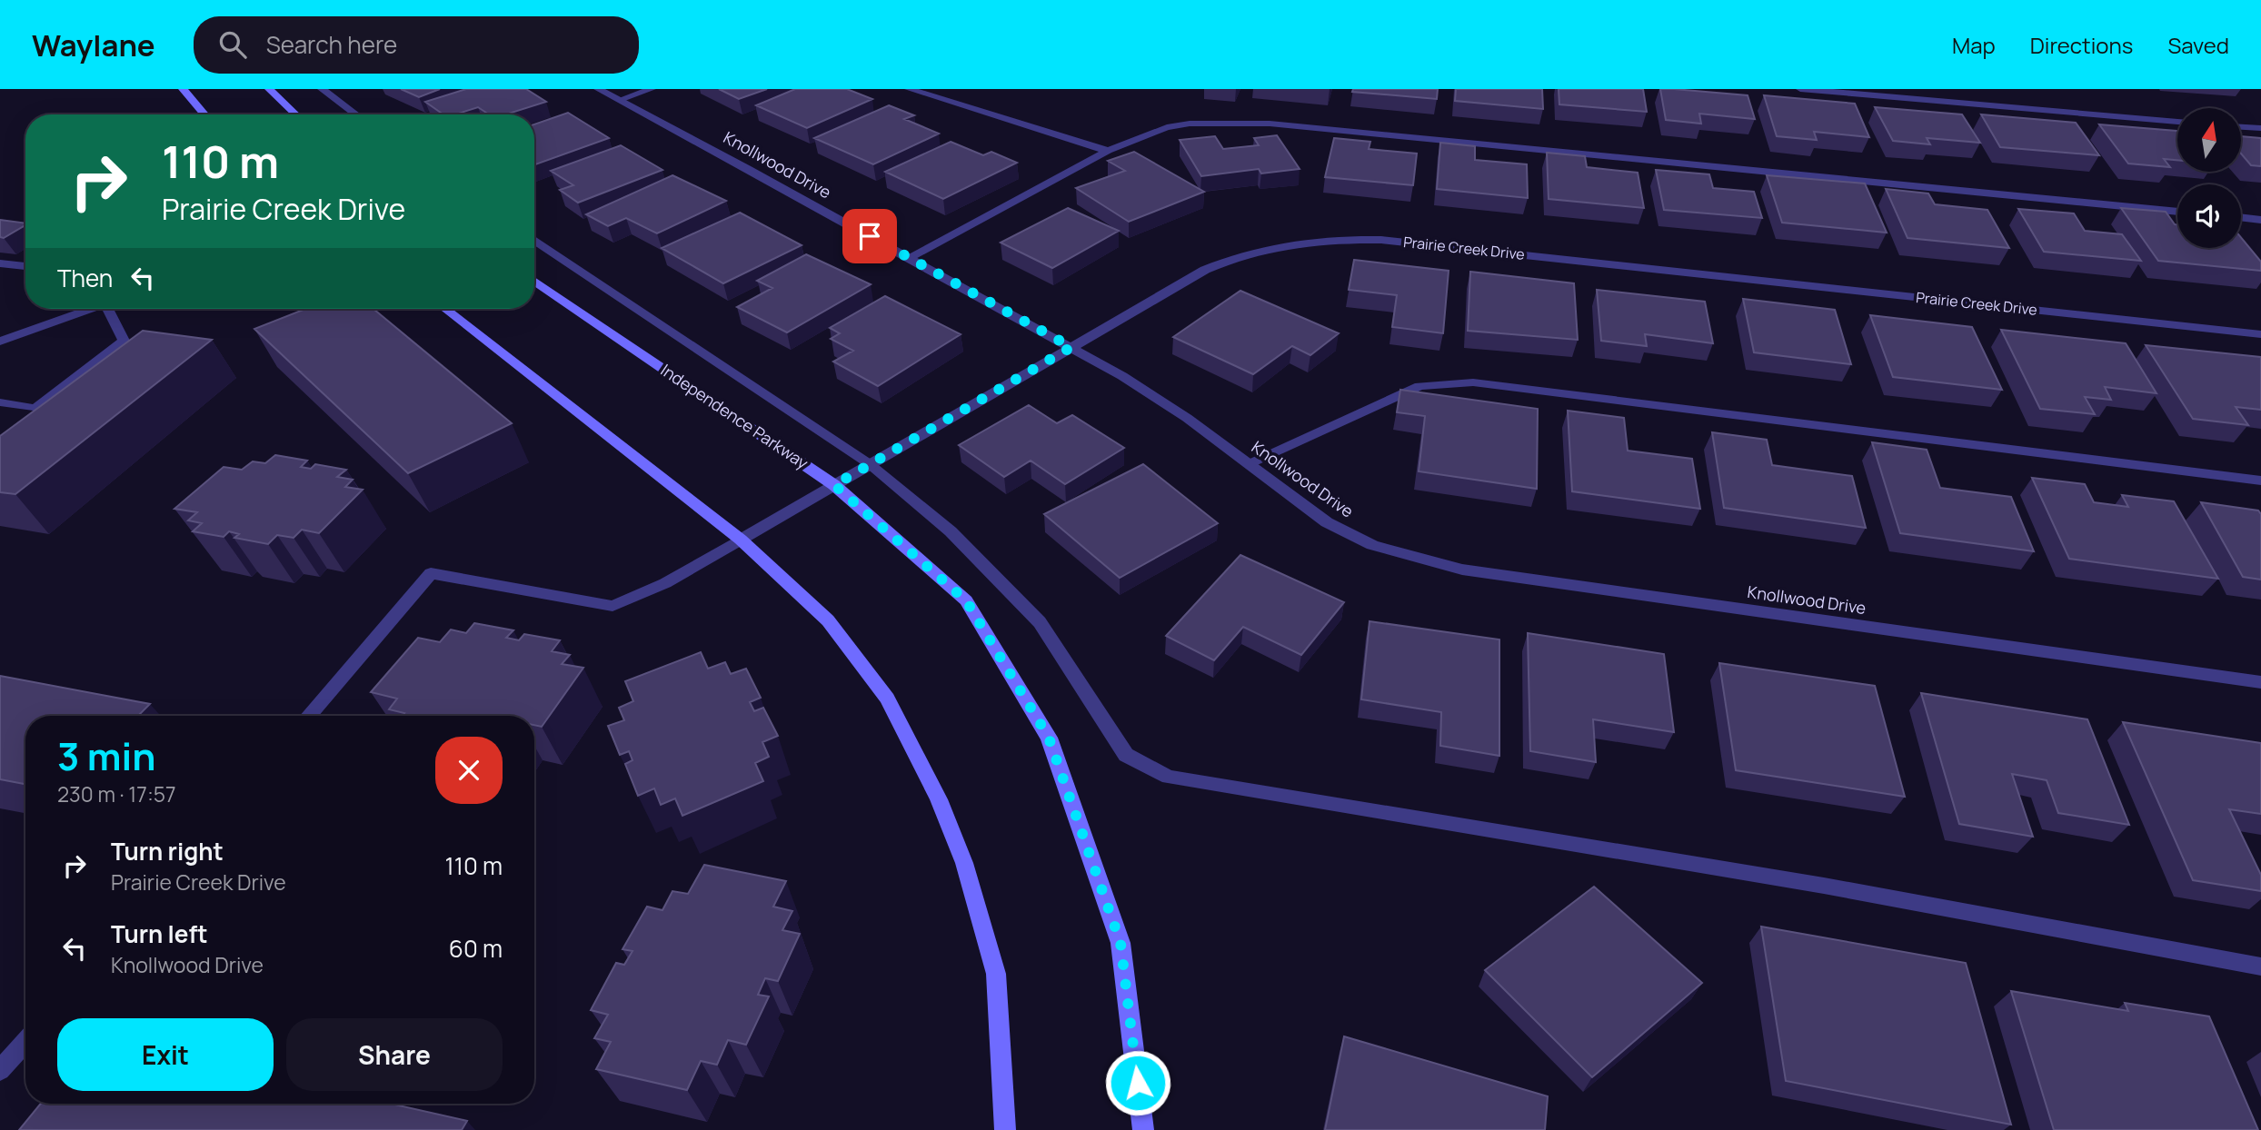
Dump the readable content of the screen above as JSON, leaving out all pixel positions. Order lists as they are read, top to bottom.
{
  "streets": {
    "main road": ["Independence Parkway"],
    "street": ["Knollwood Drive", "Prairie Creek Drive"]
  },
  "crossings": [
    ["Knollwood Drive", "Prairie Creek Drive"],
    ["Prairie Creek Drive", "Independence Parkway"]
  ],
  "north": "top",
  "page": {
    "header": "Waylane",
    "search": "Search here",
    "nav": ["Map", "Directions", "Saved"],
    "turn": ["110 m", "Prairie Creek Drive"],
    "then": "Then",
    "heading": ["3 min", "230 m · 17:57"],
    "list": [
      {
        "name": "Turn right",
        "note": "Prairie Creek Drive",
        "value": "110 m"
      },
      {
        "name": "Turn left",
        "note": "Knollwood Drive",
        "value": "60 m"
      }
    ],
    "buttons": ["Exit", "Share"]
  }
}
